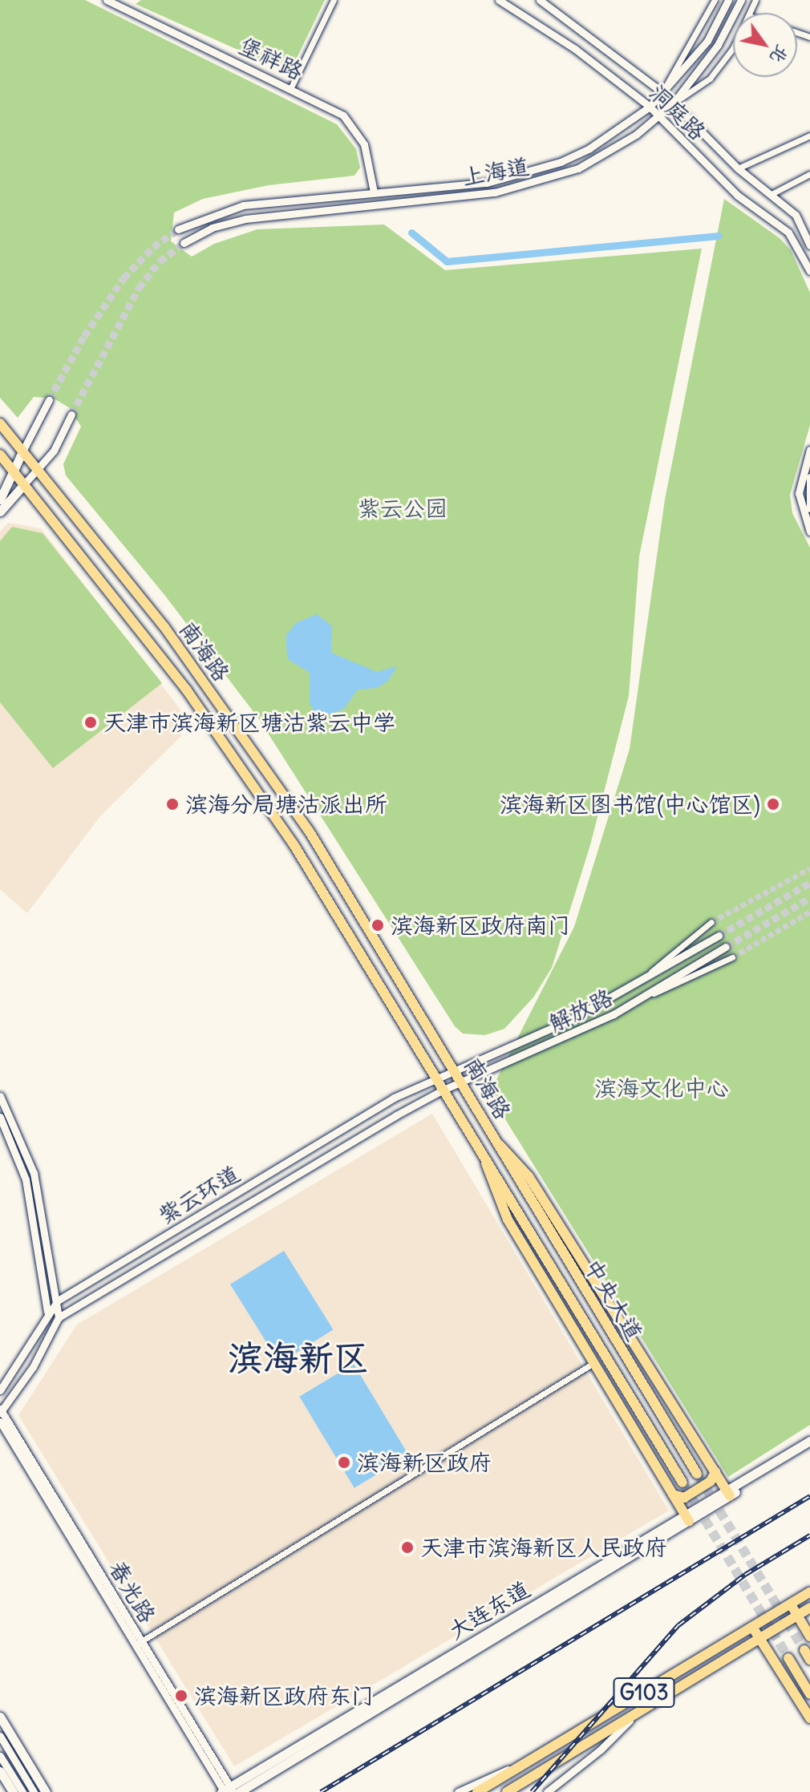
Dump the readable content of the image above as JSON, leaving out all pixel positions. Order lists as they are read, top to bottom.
{
  "streets": {
    "main road": [
      "南海路",
      "中央大道",
      "大连东道",
      "G103"
    ],
    "street": [
      "堡祥路",
      "洞庭路",
      "上海道",
      "解放路",
      "紫云环道",
      "春光路"
    ]
  },
  "crossings": [
    ["堡祥路", "上海道"],
    ["洞庭路", "上海道"],
    ["南海路", "解放路"],
    ["南海路", "紫云环道"],
    ["南海路", "中央大道"],
    ["解放路", "紫云环道"],
    ["春光路", "大连东道"]
  ],
  "districts": ["滨海新区"],
  "parks": ["紫云公园", "滨海文化中心"],
  "places": [
    "天津市滨海新区塘沽紫云中学",
    "滨海分局塘沽派出所",
    "滨海新区图书馆(中心馆区)",
    "滨海新区政府南门",
    "滨海新区政府",
    "天津市滨海新区人民政府",
    "滨海新区政府东门"
  ],
  "north": "bottom right"
}
